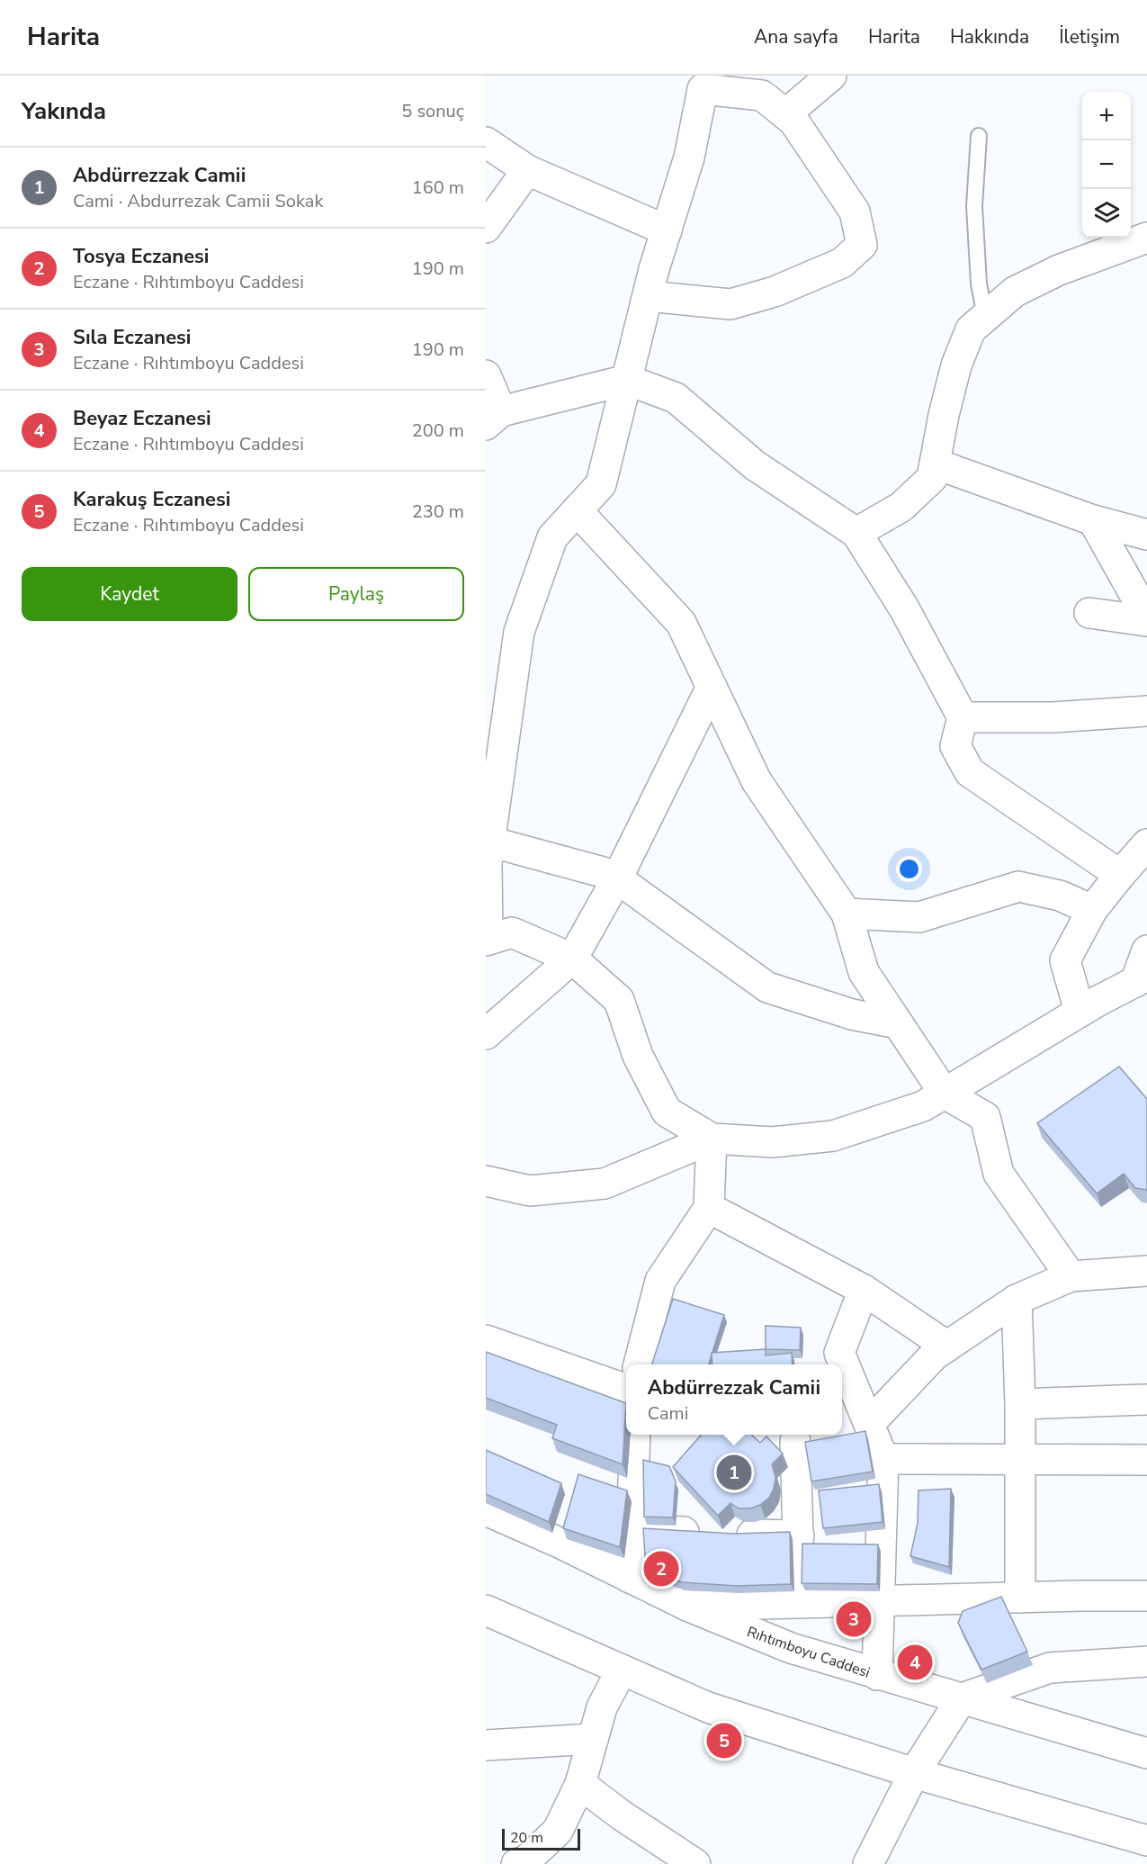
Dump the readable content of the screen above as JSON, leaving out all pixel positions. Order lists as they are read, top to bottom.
{
  "streets": {
    "street": ["Rıhtımboyu Caddesi"]
  },
  "scale_bar": "20 m",
  "page": {
    "header": "Harita",
    "nav": [
      "Ana sayfa",
      "Harita",
      "Hakkında",
      "İletişim"
    ],
    "heading": ["Yakında", "5 sonuç"],
    "map_buttons": ["+", "−"],
    "list": [
      {
        "mark": "1",
        "name": "Abdürrezzak Camii",
        "note": "Cami · Abdurrezak Camii Sokak",
        "value": "160 m"
      },
      {
        "mark": "2",
        "name": "Tosya Eczanesi",
        "note": "Eczane · Rıhtımboyu Caddesi",
        "value": "190 m"
      },
      {
        "mark": "3",
        "name": "Sıla Eczanesi",
        "note": "Eczane · Rıhtımboyu Caddesi",
        "value": "190 m"
      },
      {
        "mark": "4",
        "name": "Beyaz Eczanesi",
        "note": "Eczane · Rıhtımboyu Caddesi",
        "value": "200 m"
      },
      {
        "mark": "5",
        "name": "Karakuş Eczanesi",
        "note": "Eczane · Rıhtımboyu Caddesi",
        "value": "230 m"
      }
    ],
    "buttons": ["Kaydet", "Paylaş"],
    "popup": ["Abdürrezzak Camii", "Cami"],
    "pins": [
      "1",
      "2",
      "3",
      "4",
      "5"
    ],
    "scale": "20 m"
  }
}
